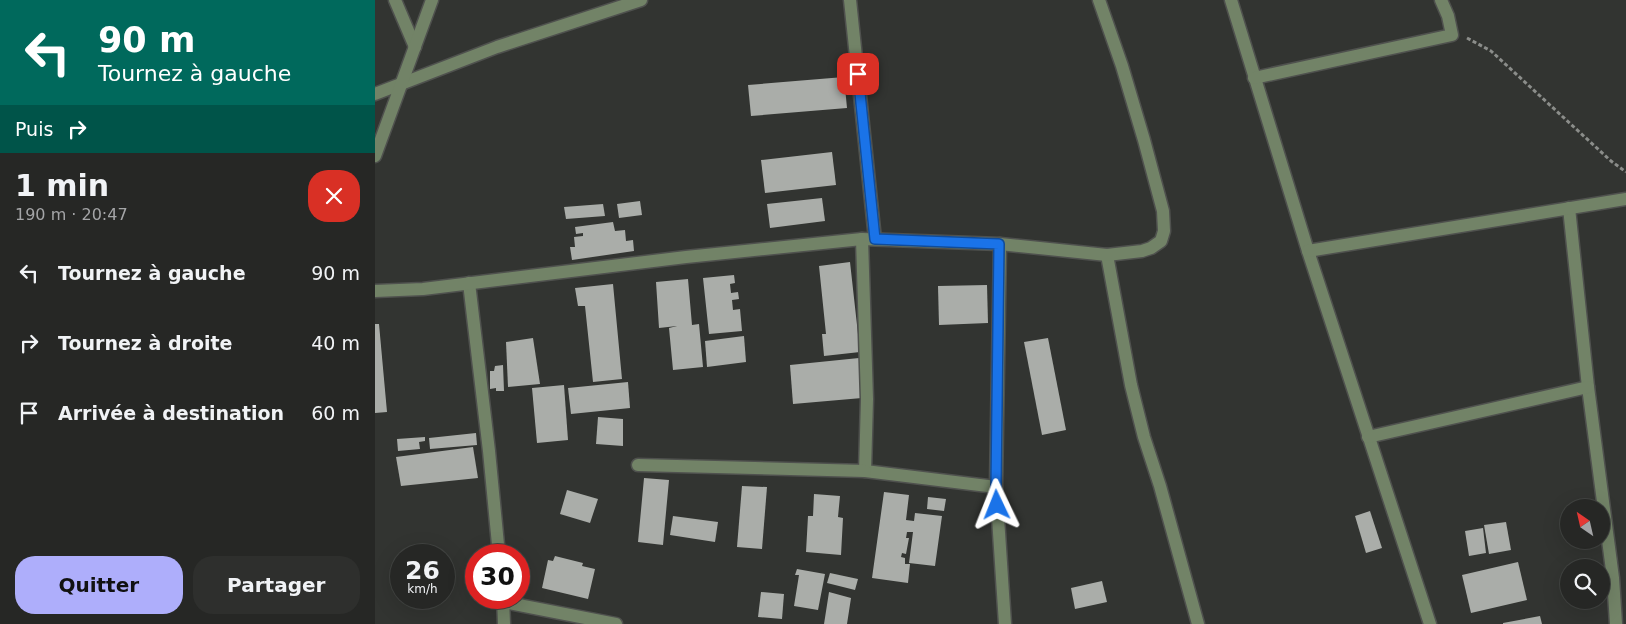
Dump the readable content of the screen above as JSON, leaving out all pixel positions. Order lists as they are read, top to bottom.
{
  "north": "top left",
  "page": {
    "turn": ["90 m", "Tournez à gauche"],
    "then": "Puis",
    "heading": ["1 min", "190 m · 20:47"],
    "list": [
      {
        "name": "Tournez à gauche",
        "value": "90 m"
      },
      {
        "name": "Tournez à droite",
        "value": "40 m"
      },
      {
        "name": "Arrivée à destination",
        "value": "60 m"
      }
    ],
    "speed": "26 km/h",
    "limit": "30",
    "buttons": ["Quitter", "Partager"]
  }
}
